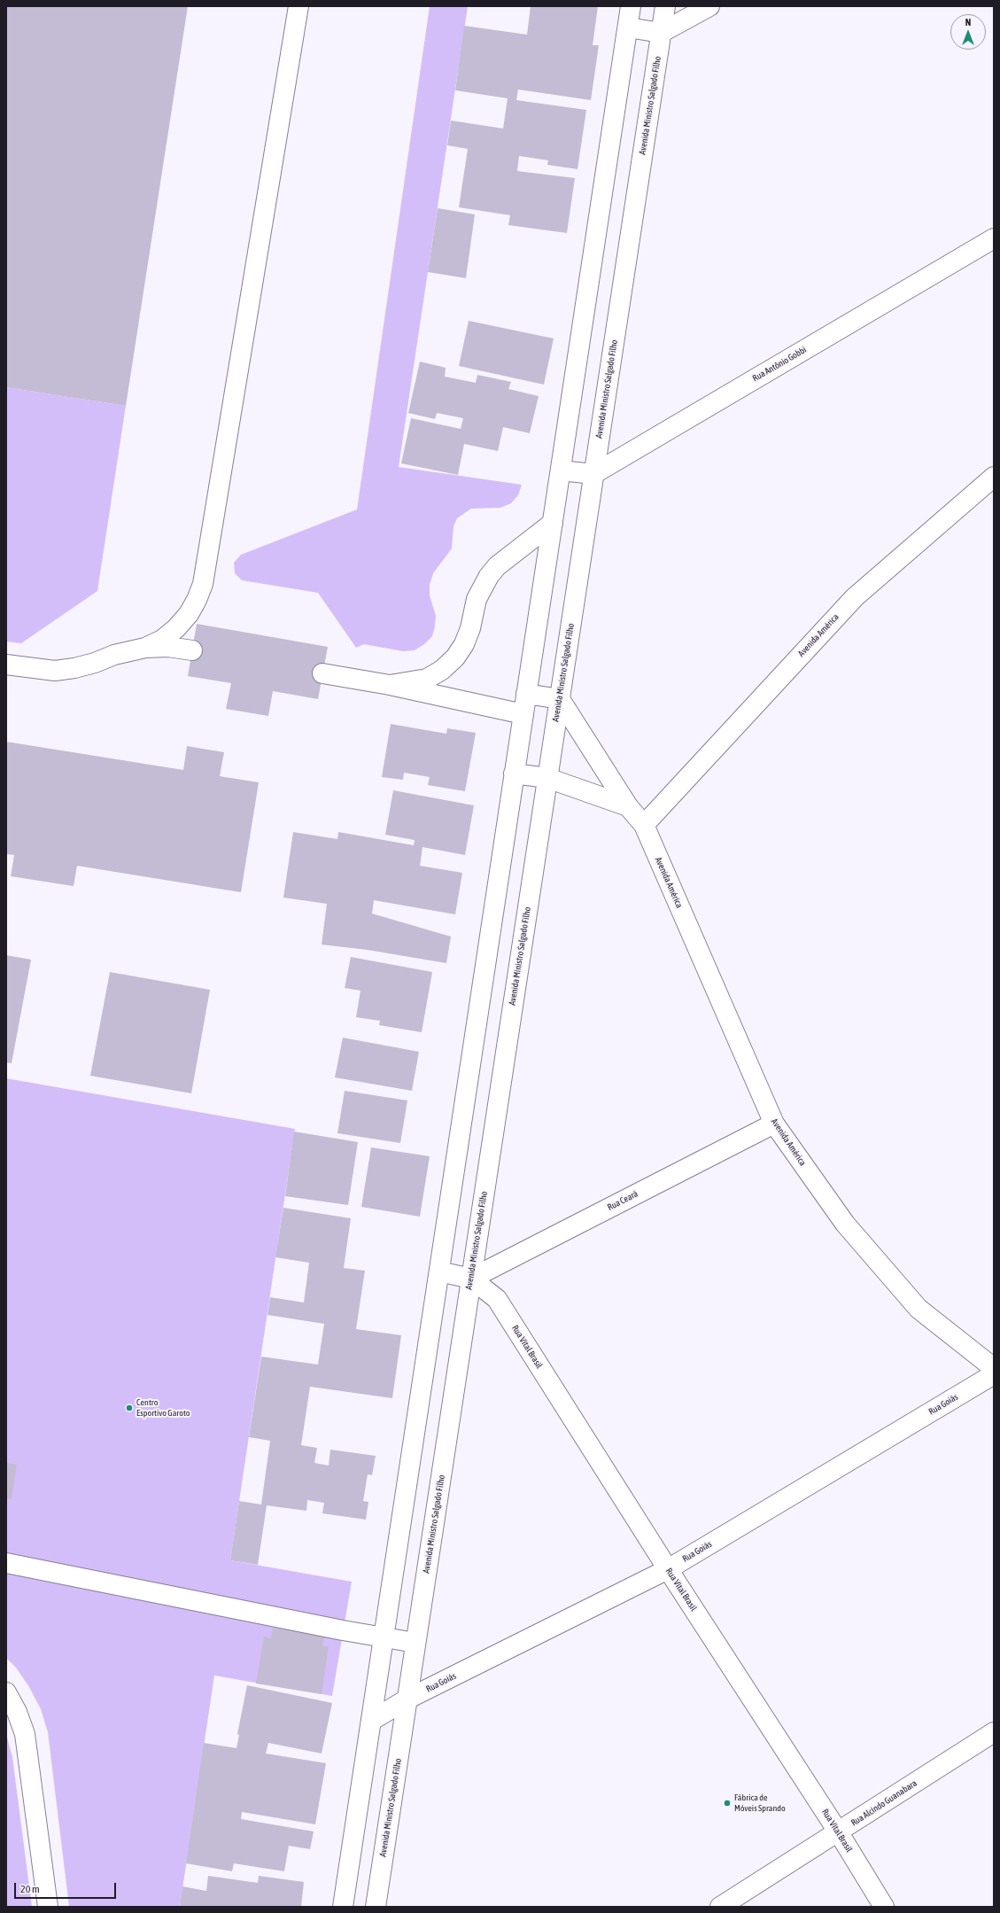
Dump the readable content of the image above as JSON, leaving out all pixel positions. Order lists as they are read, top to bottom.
{
  "streets": {
    "street": [
      "Avenida Ministro Salgado Filho",
      "Rua Antônio Gobbi",
      "Avenida América",
      "Rua Ceará",
      "Rua Vital Brasil",
      "Rua Goiás",
      "Rua Alcindo Guanabara"
    ]
  },
  "crossings": [
    ["Avenida Ministro Salgado Filho", "Rua Antônio Gobbi"],
    ["Avenida Ministro Salgado Filho", "Avenida América"],
    ["Avenida Ministro Salgado Filho", "Rua Ceará"],
    ["Avenida Ministro Salgado Filho", "Rua Vital Brasil"],
    ["Avenida Ministro Salgado Filho", "Rua Goiás"],
    ["Avenida América", "Rua Ceará"],
    ["Rua Ceará", "Rua Vital Brasil"],
    ["Rua Vital Brasil", "Rua Goiás"],
    ["Rua Vital Brasil", "Rua Alcindo Guanabara"]
  ],
  "places": ["Centro Esportivo Garoto", "Fábrica de Móveis Sprando"],
  "scale_bar": "20 m",
  "north": "top"
}
